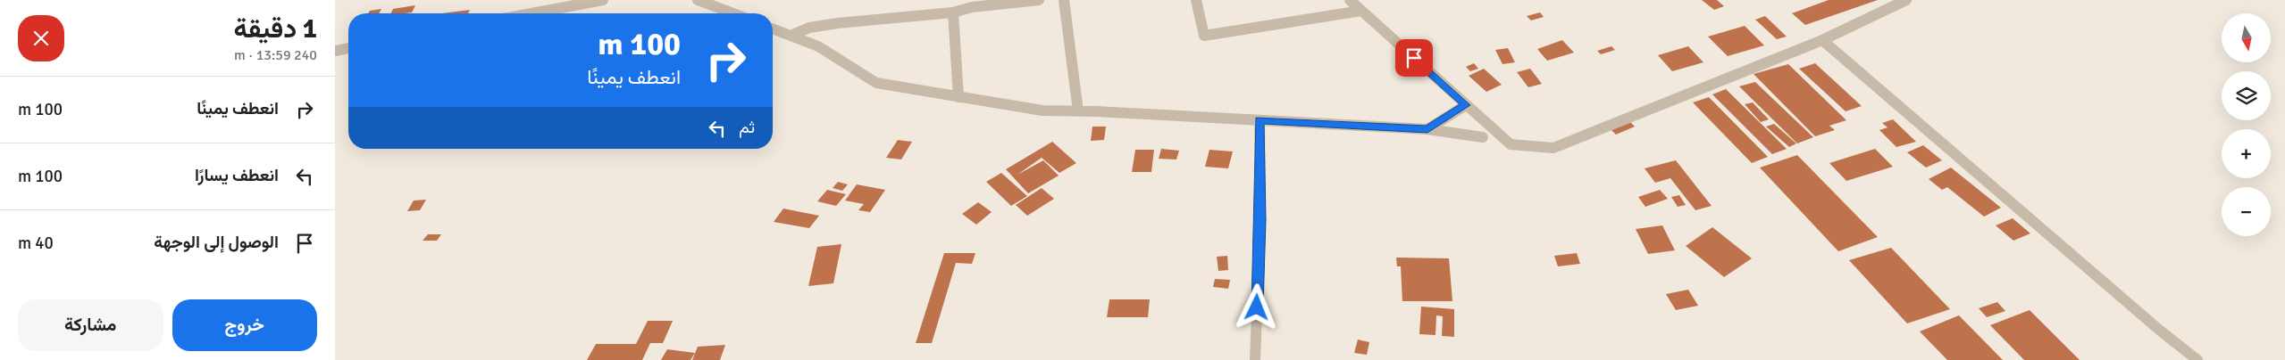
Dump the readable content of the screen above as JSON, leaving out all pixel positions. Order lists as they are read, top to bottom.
{
  "north": "bottom",
  "page": {
    "heading": ["1 دقيقة", "240 m · 13:59"],
    "map_buttons": ["+", "−"],
    "turn": ["100 m", "انعطف يمينًا"],
    "list": [
      {
        "name": "انعطف يمينًا",
        "value": "100 m"
      },
      {
        "name": "انعطف يسارًا",
        "value": "100 m"
      },
      {
        "name": "الوصول إلى الوجهة",
        "value": "40 m"
      }
    ],
    "then": "ثم",
    "buttons": ["خروج", "مشاركة"]
  }
}
